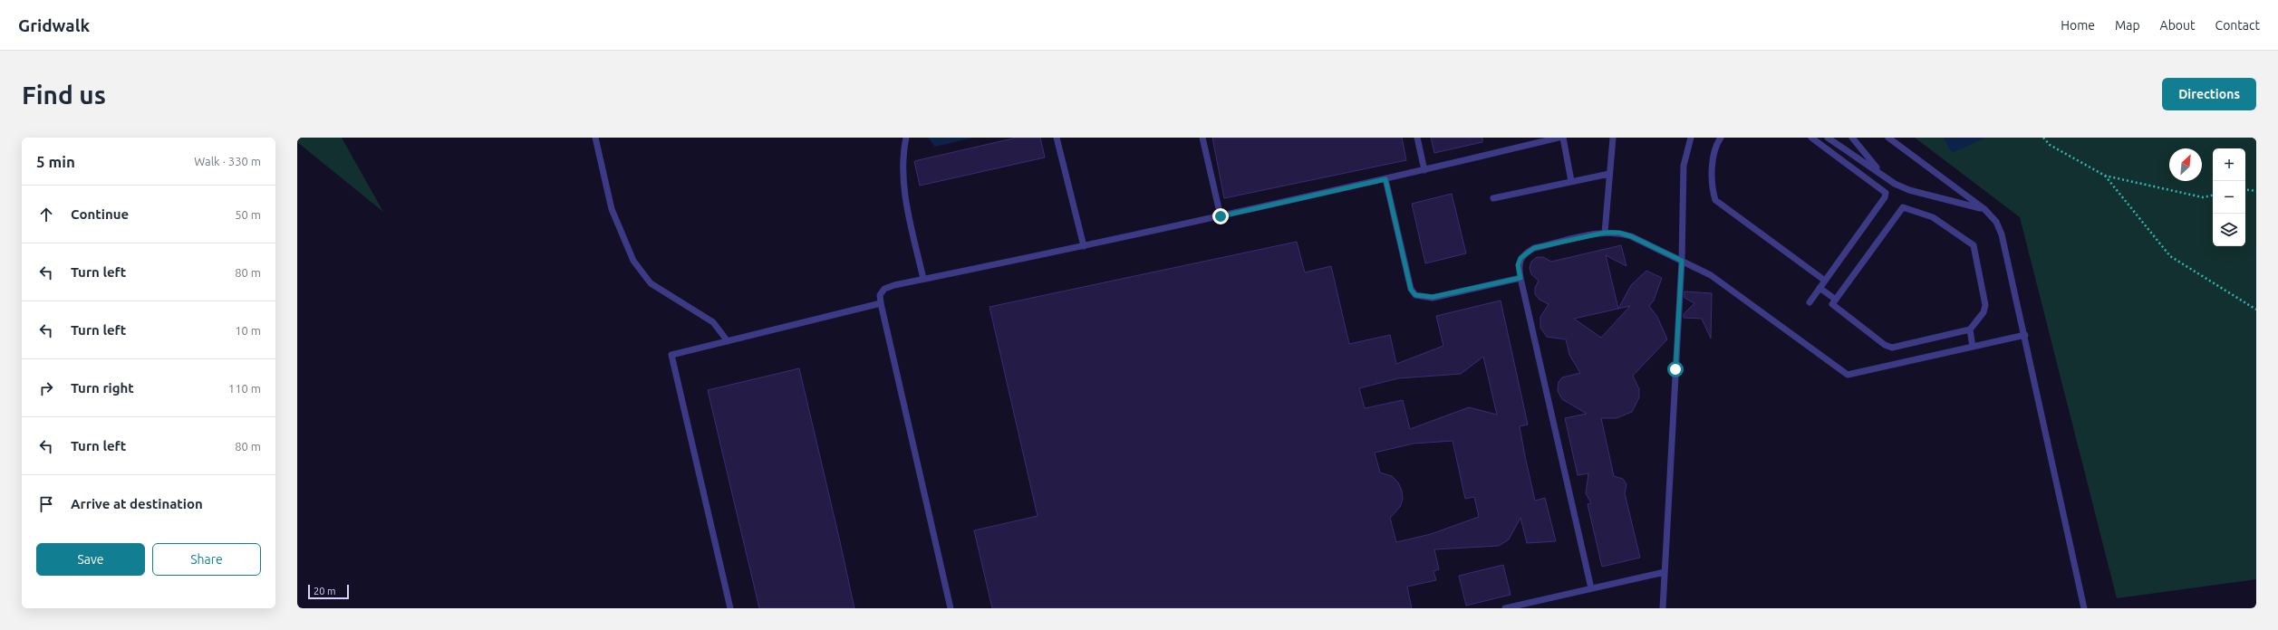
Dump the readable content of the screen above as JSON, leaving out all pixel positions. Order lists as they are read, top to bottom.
{
  "scale_bar": "20 m",
  "north": "top right",
  "page": {
    "header": "Gridwalk",
    "nav": [
      "Home",
      "Map",
      "About",
      "Contact"
    ],
    "buttons": [
      "Directions",
      ["Save", "Share"]
    ],
    "title": "Find us",
    "heading": ["5 min", "Walk · 330 m"],
    "map_buttons": ["+", "−"],
    "list": [
      ["Continue", "50 m"],
      ["Turn left", "80 m"],
      ["Turn left", "10 m"],
      ["Turn right", "110 m"],
      ["Turn left", "80 m"],
      "Arrive at destination"
    ],
    "scale": "20 m"
  }
}
